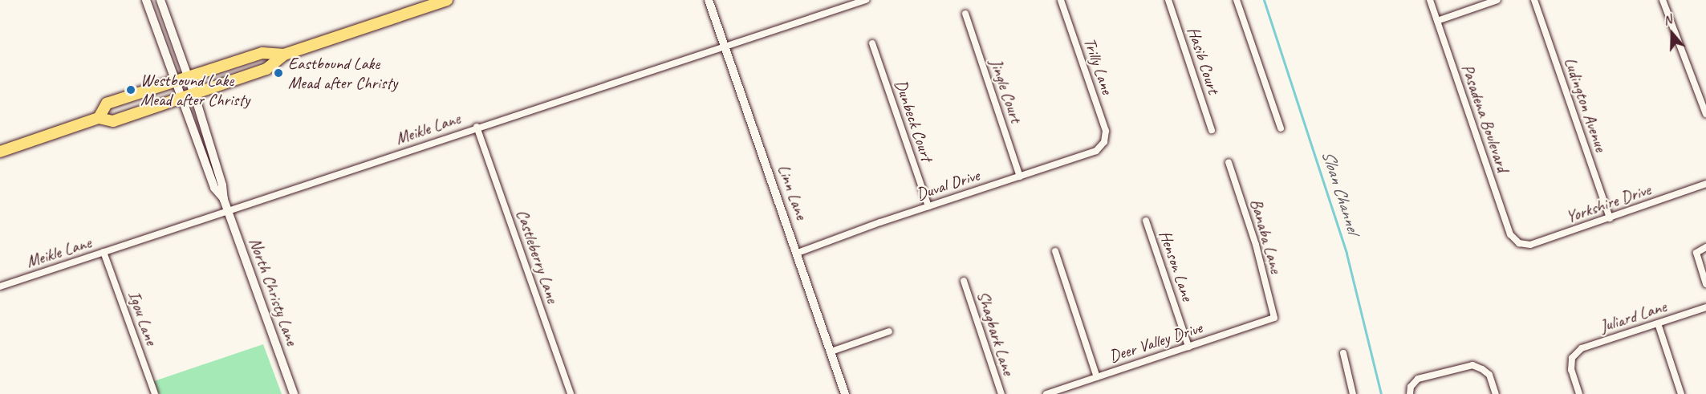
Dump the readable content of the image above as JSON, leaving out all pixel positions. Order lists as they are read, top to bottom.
{
  "streets": {
    "street": [
      "Hasib Court",
      "Trilly Lane",
      "Jingle Court",
      "Ludington Avenue",
      "Pasadena Boulevard",
      "Dunbeck Court",
      "Meikle Lane",
      "Duval Drive",
      "Linn Lane",
      "Yorkshire Drive",
      "Banaba Lane",
      "Castleberry Lane",
      "Henson Lane",
      "North Christy Lane",
      "Juliard Lane",
      "Igou Lane",
      "Shagbark Lane",
      "Deer Valley Drive"
    ]
  },
  "crossings": [
    ["Trilly Lane", "Duval Drive"],
    ["Jingle Court", "Duval Drive"],
    ["Ludington Avenue", "Yorkshire Drive"],
    ["Pasadena Boulevard", "Yorkshire Drive"],
    ["Dunbeck Court", "Duval Drive"],
    ["Meikle Lane", "Linn Lane"],
    ["Meikle Lane", "Castleberry Lane"],
    ["Meikle Lane", "North Christy Lane"],
    ["Meikle Lane", "Igou Lane"],
    ["Duval Drive", "Linn Lane"],
    ["Banaba Lane", "Deer Valley Drive"],
    ["Henson Lane", "Deer Valley Drive"]
  ],
  "water": ["Sloan Channel"],
  "places": ["Eastbound Lake Mead after Christy", "Westbound Lake Mead after Christy"],
  "north": "top"
}
